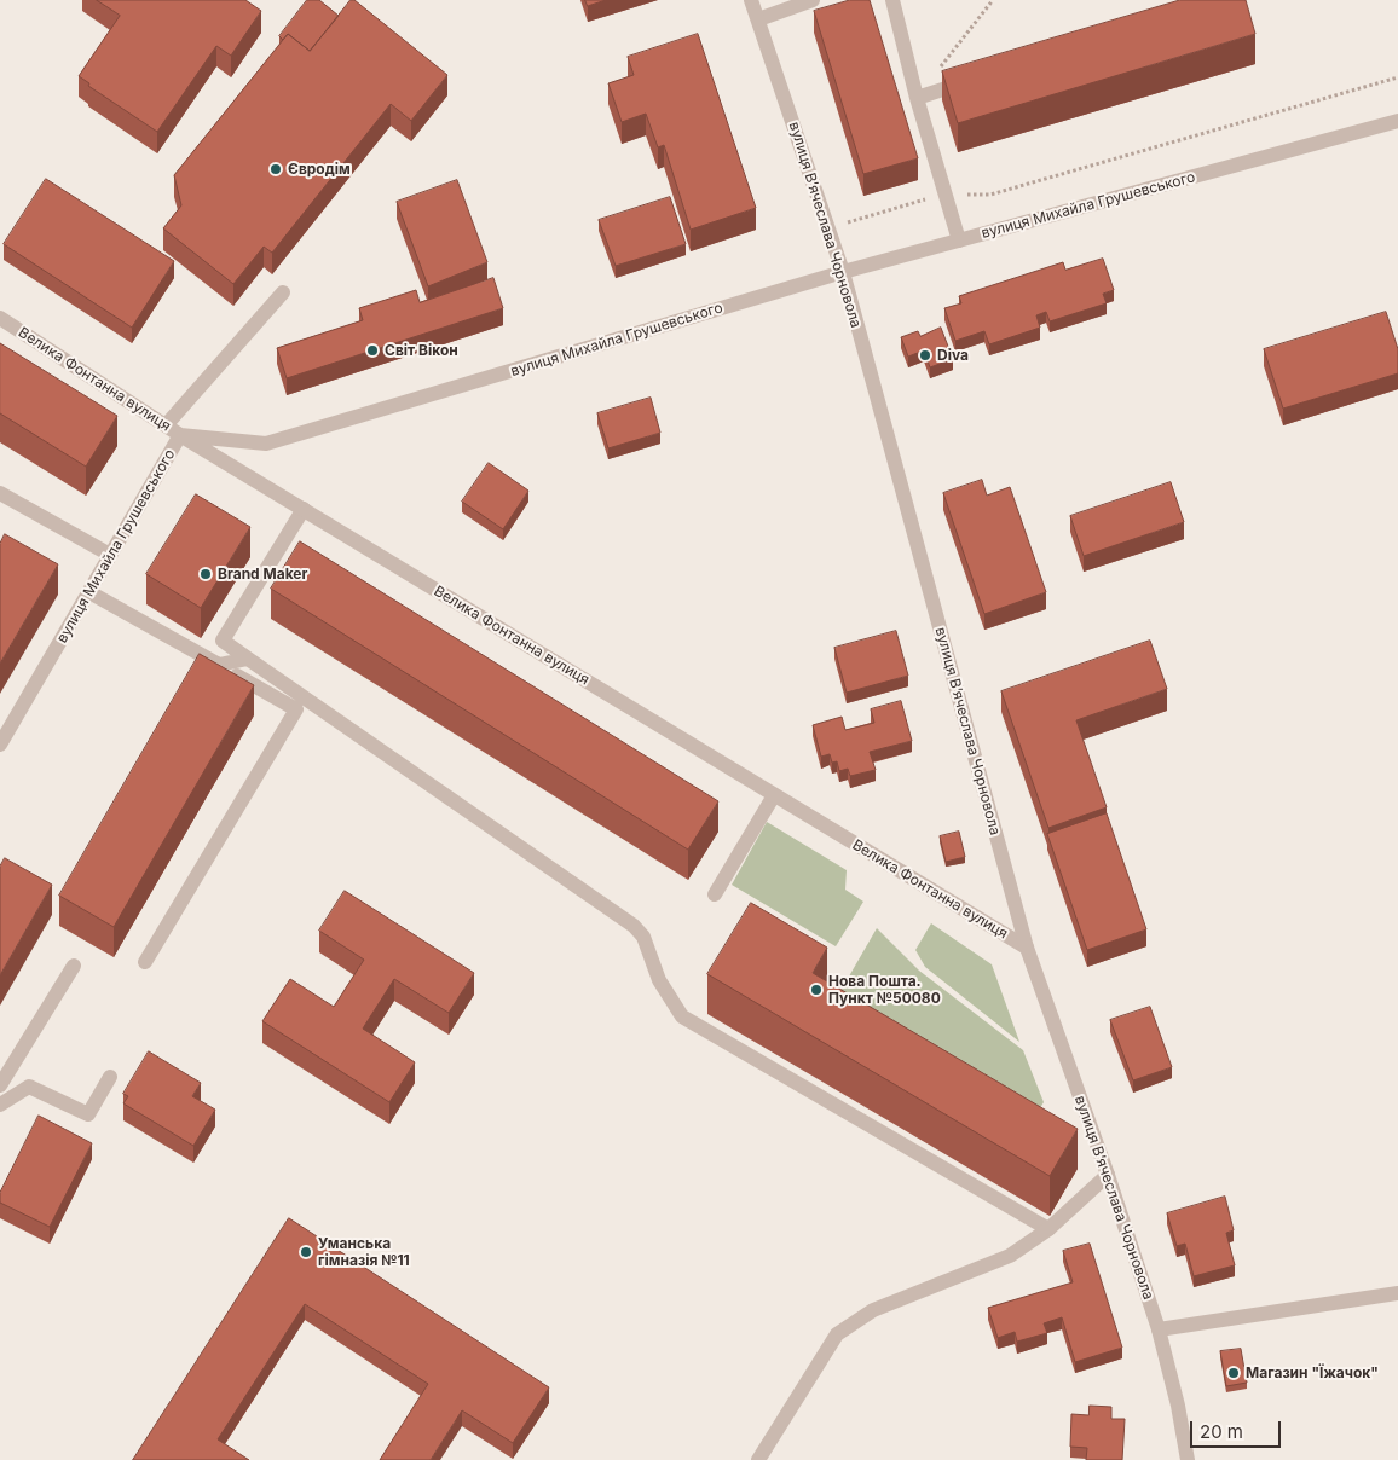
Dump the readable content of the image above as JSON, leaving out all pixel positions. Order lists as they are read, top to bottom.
{
  "streets": {
    "street": ["вулиця Михайла Грушевського", "вулиця В’ячеслава Чорновола", "Велика Фонтанна вулиця"]
  },
  "crossings": [
    ["вулиця Михайла Грушевського", "вулиця В’ячеслава Чорновола"],
    ["вулиця Михайла Грушевського", "Велика Фонтанна вулиця"],
    ["вулиця В’ячеслава Чорновола", "Велика Фонтанна вулиця"]
  ],
  "places": [
    "Євродім",
    "Світ Вікон",
    "Diva",
    "Brand Maker",
    "Нова Пошта. Пункт №50080",
    "Уманська гімназія №11",
    "Магазин \"Їжачок\""
  ],
  "scale_bar": "20 m"
}
